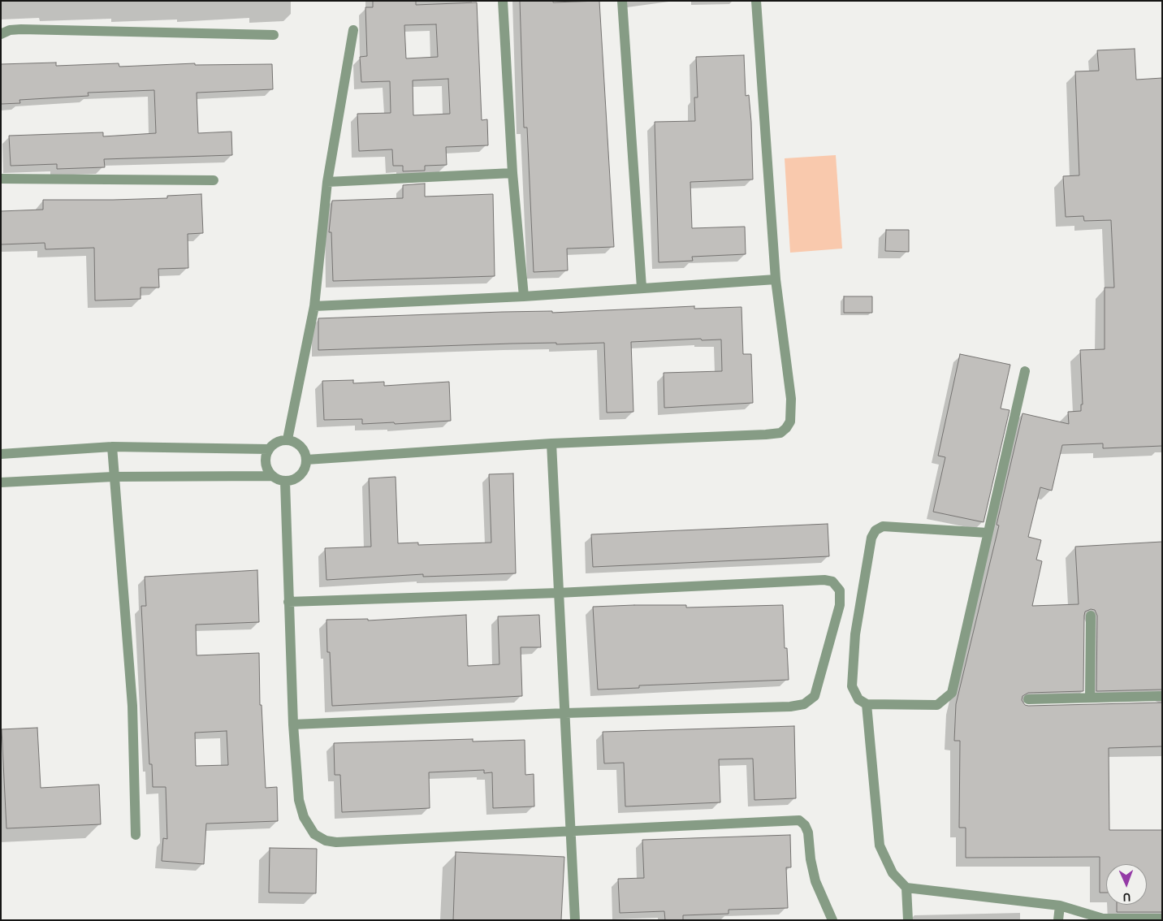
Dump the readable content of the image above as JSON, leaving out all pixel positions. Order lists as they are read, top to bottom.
{
  "north": "bottom"
}
